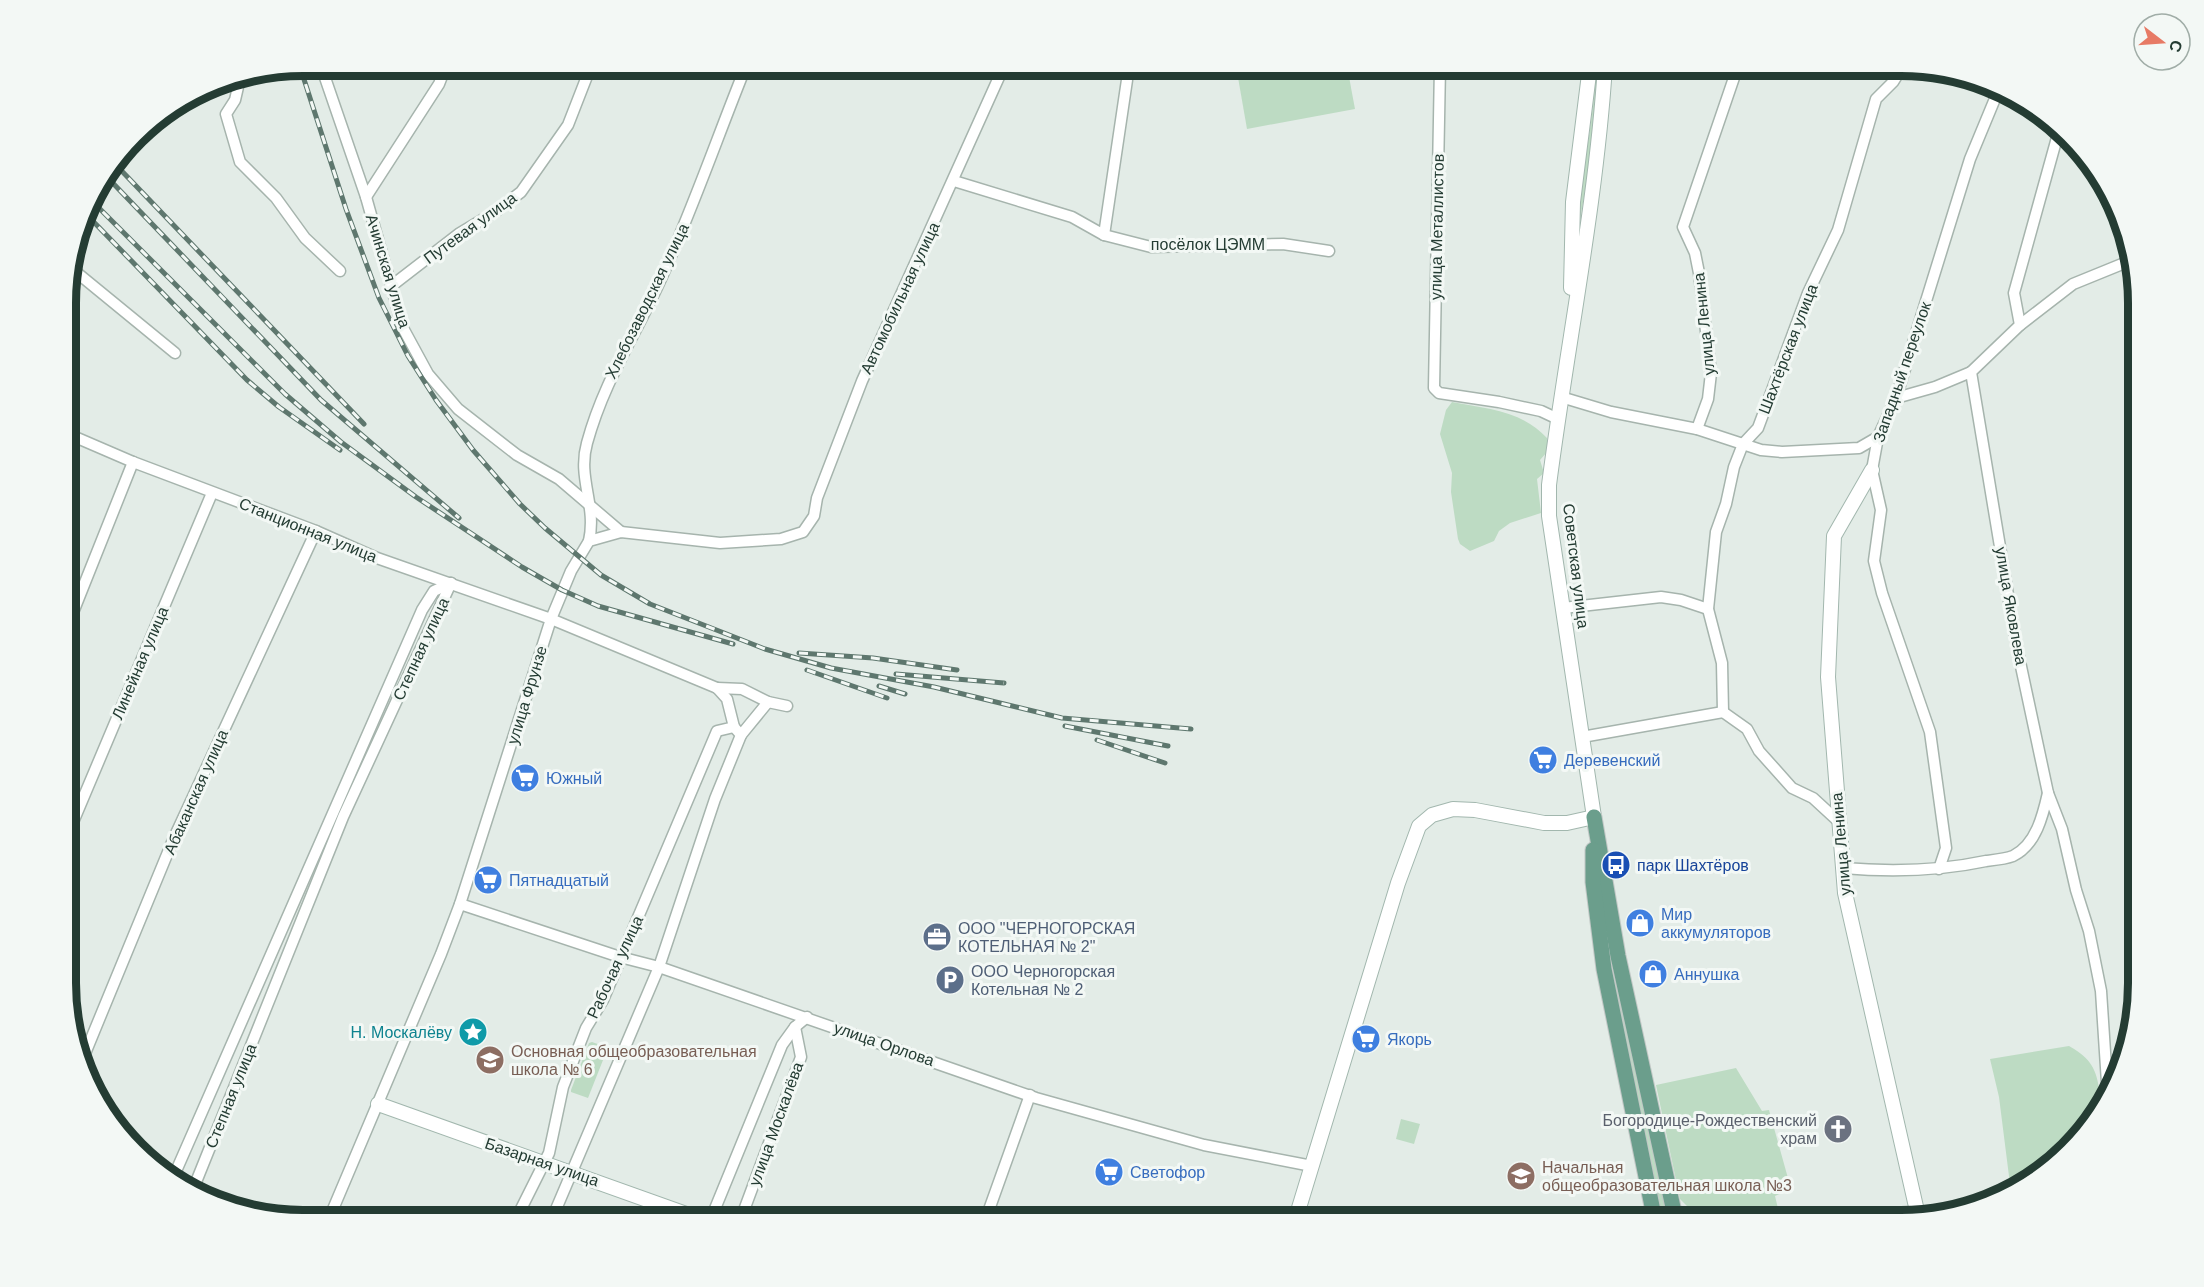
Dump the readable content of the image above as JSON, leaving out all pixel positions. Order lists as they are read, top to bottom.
{
  "streets": {
    "main road": ["улица Ленина", "Советская улица", "Базарная улица"],
    "street": [
      "улица Металлистов",
      "Путевая улица",
      "посёлок ЦЭММ",
      "Ачинская улица",
      "Автомобильная улица",
      "Хлебозаводская улица",
      "Шахтёрская улица",
      "Западный переулок",
      "Станционная улица",
      "улица Яковлева",
      "Степная улица",
      "Линейная улица",
      "улица Фрунзе",
      "Абаканская улица",
      "Рабочая улица",
      "улица Орлова",
      "улица Москалёва"
    ]
  },
  "crossings": [
    ["улица Металлистов", "Советская улица"],
    ["Путевая улица", "Ачинская улица"],
    ["посёлок ЦЭММ", "Автомобильная улица"],
    ["Ачинская улица", "Автомобильная улица"],
    ["Ачинская улица", "Хлебозаводская улица"],
    ["Хлебозаводская улица", "улица Фрунзе"],
    ["улица Ленина", "Западный переулок"],
    ["Станционная улица", "Степная улица"],
    ["Станционная улица", "Линейная улица"],
    ["Станционная улица", "улица Фрунзе"],
    ["Станционная улица", "Абаканская улица"],
    ["улица Фрунзе", "улица Орлова"],
    ["улица Фрунзе", "Базарная улица"],
    ["Рабочая улица", "улица Орлова"],
    ["Рабочая улица", "Базарная улица"],
    ["улица Орлова", "улица Москалёва"]
  ],
  "places": {
    "supermarket": [
      "Деревенский",
      "Южный",
      "Пятнадцатый",
      "Якорь",
      "Светофор"
    ],
    "bus stop": ["парк Шахтёров"],
    "shop": ["Мир аккумуляторов", "Аннушка"],
    "office": ["ООО \"ЧЕРНОГОРСКАЯ КОТЕЛЬНАЯ № 2\""],
    "parking": ["ООО Черногорская Котельная № 2"],
    "place": ["Н. Москалёву"],
    "school or university": ["Основная общеобразовательная школа № 6", "Начальная общеобразовательная школа №3"],
    "church": ["Богородице-Рождественский храм"]
  },
  "north": "right"
}
